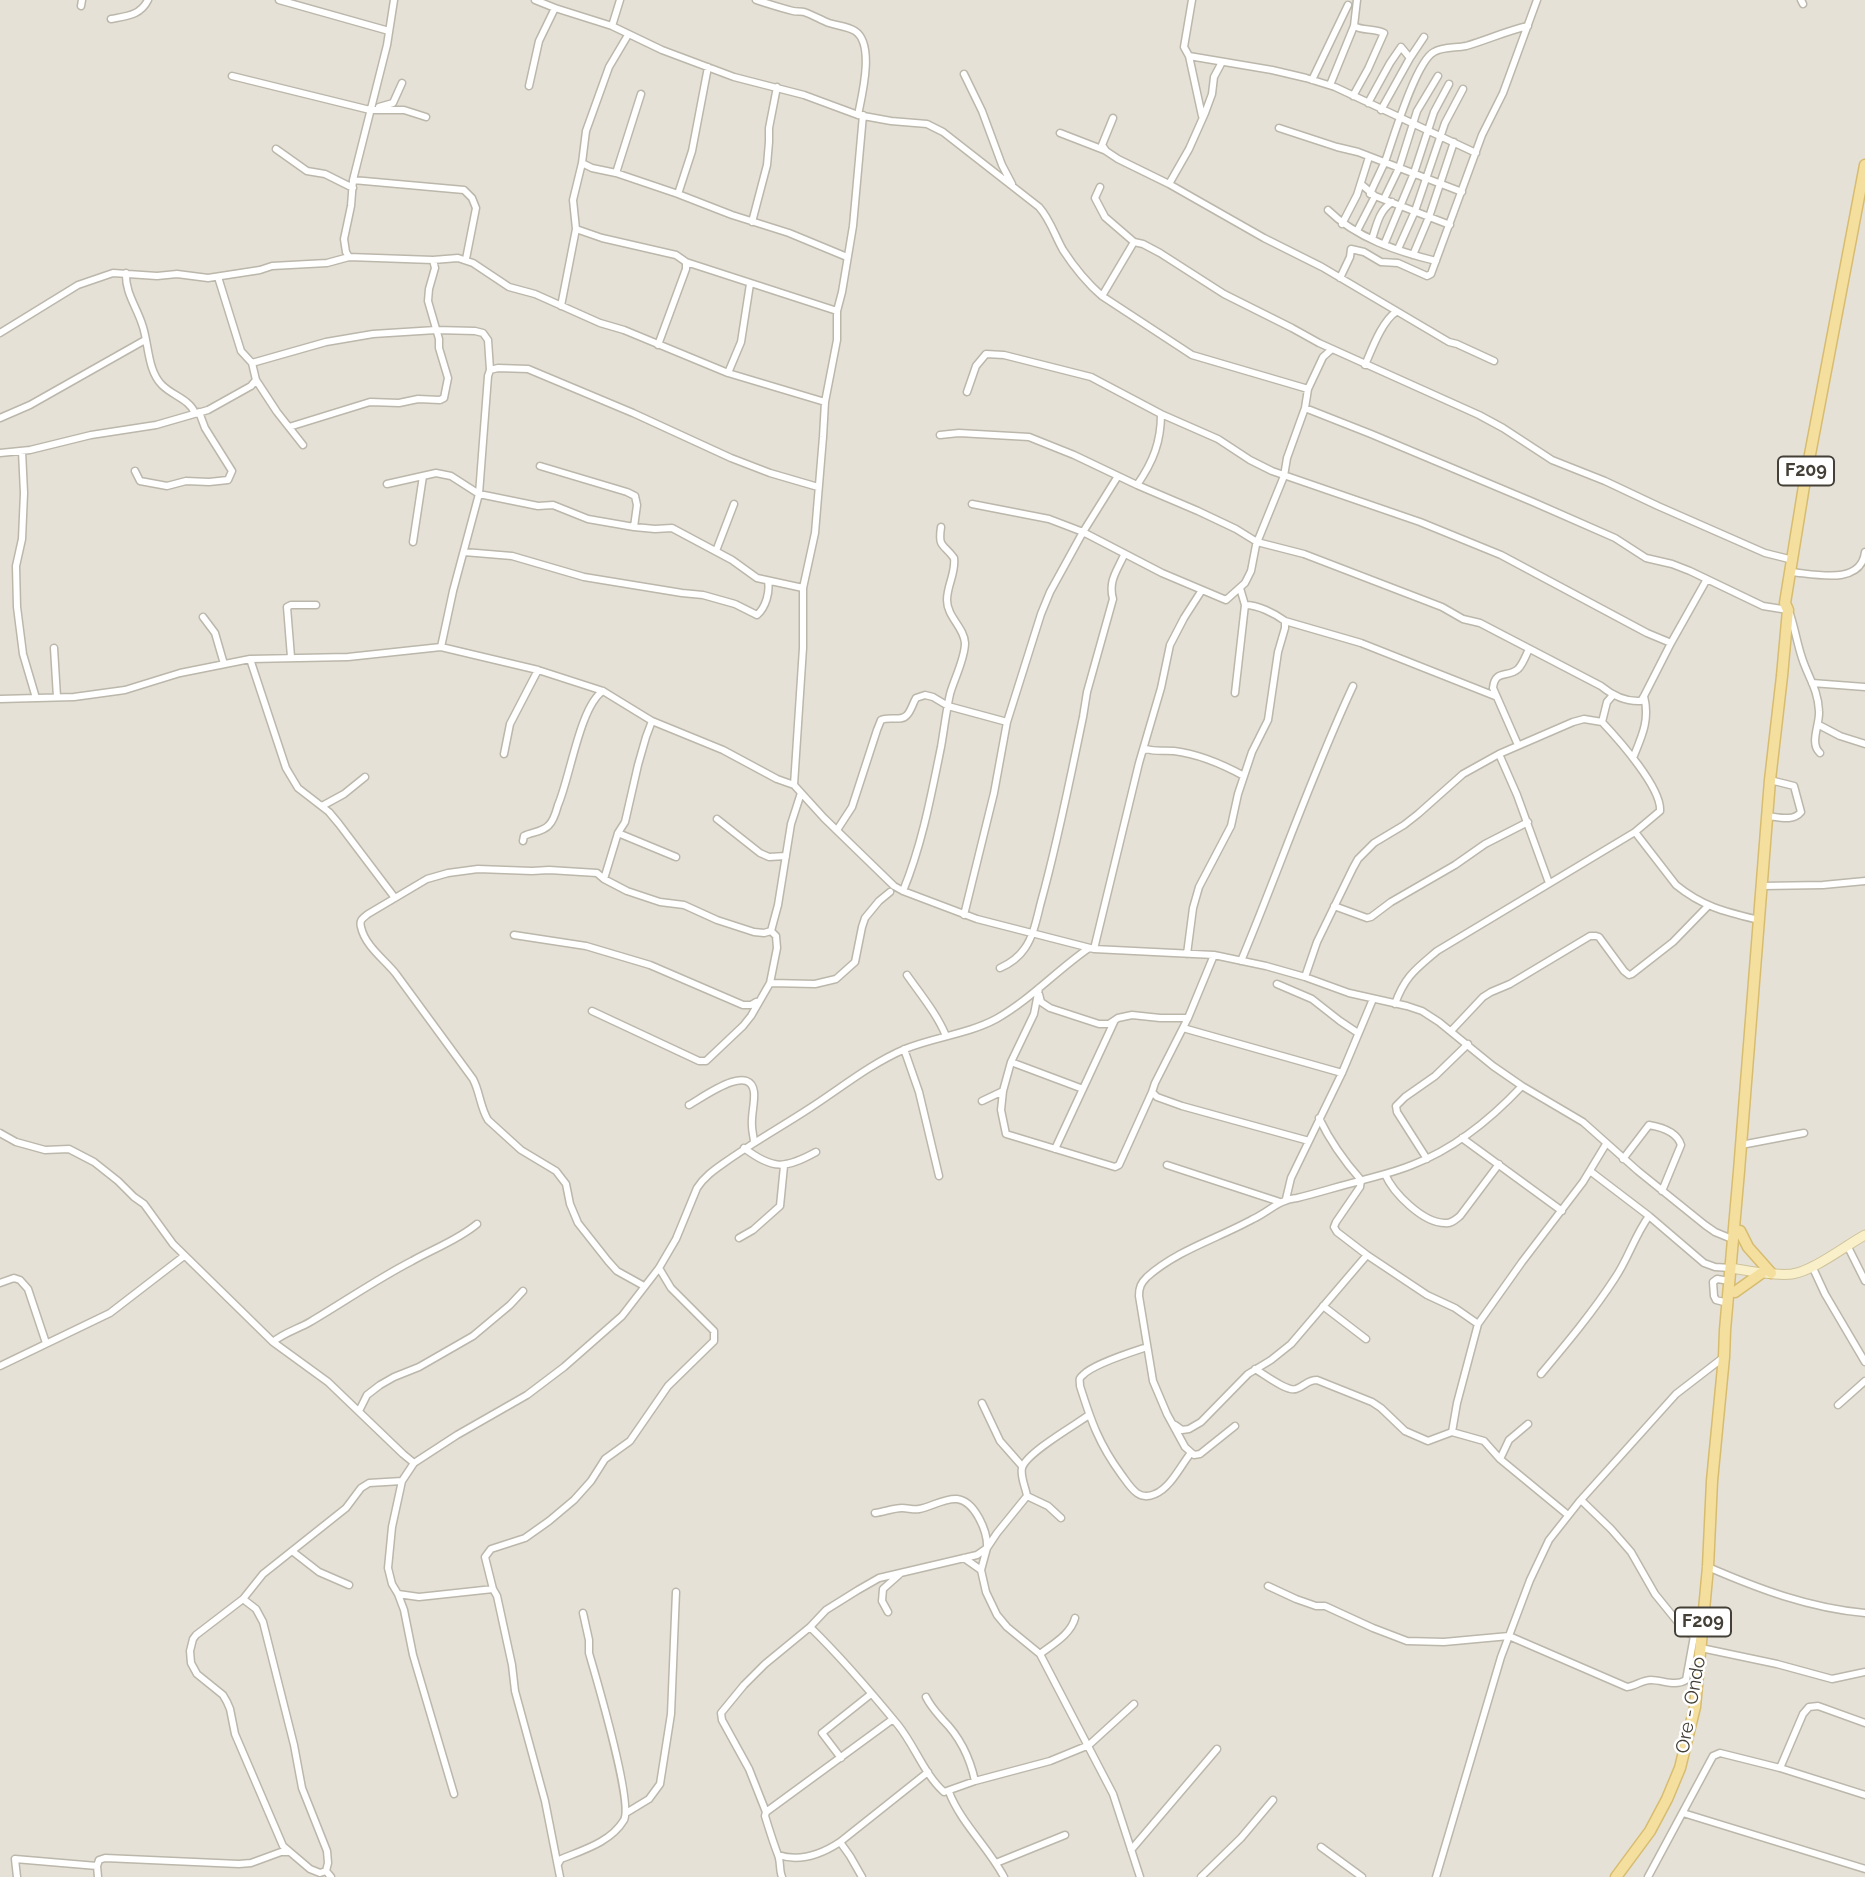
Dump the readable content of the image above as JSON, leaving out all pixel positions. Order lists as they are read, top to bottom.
{
  "streets": {
    "main road": ["F209", "Ore - Ondo"]
  },
  "crossings": [
    ["F209", "Ore - Ondo"]
  ]
}
